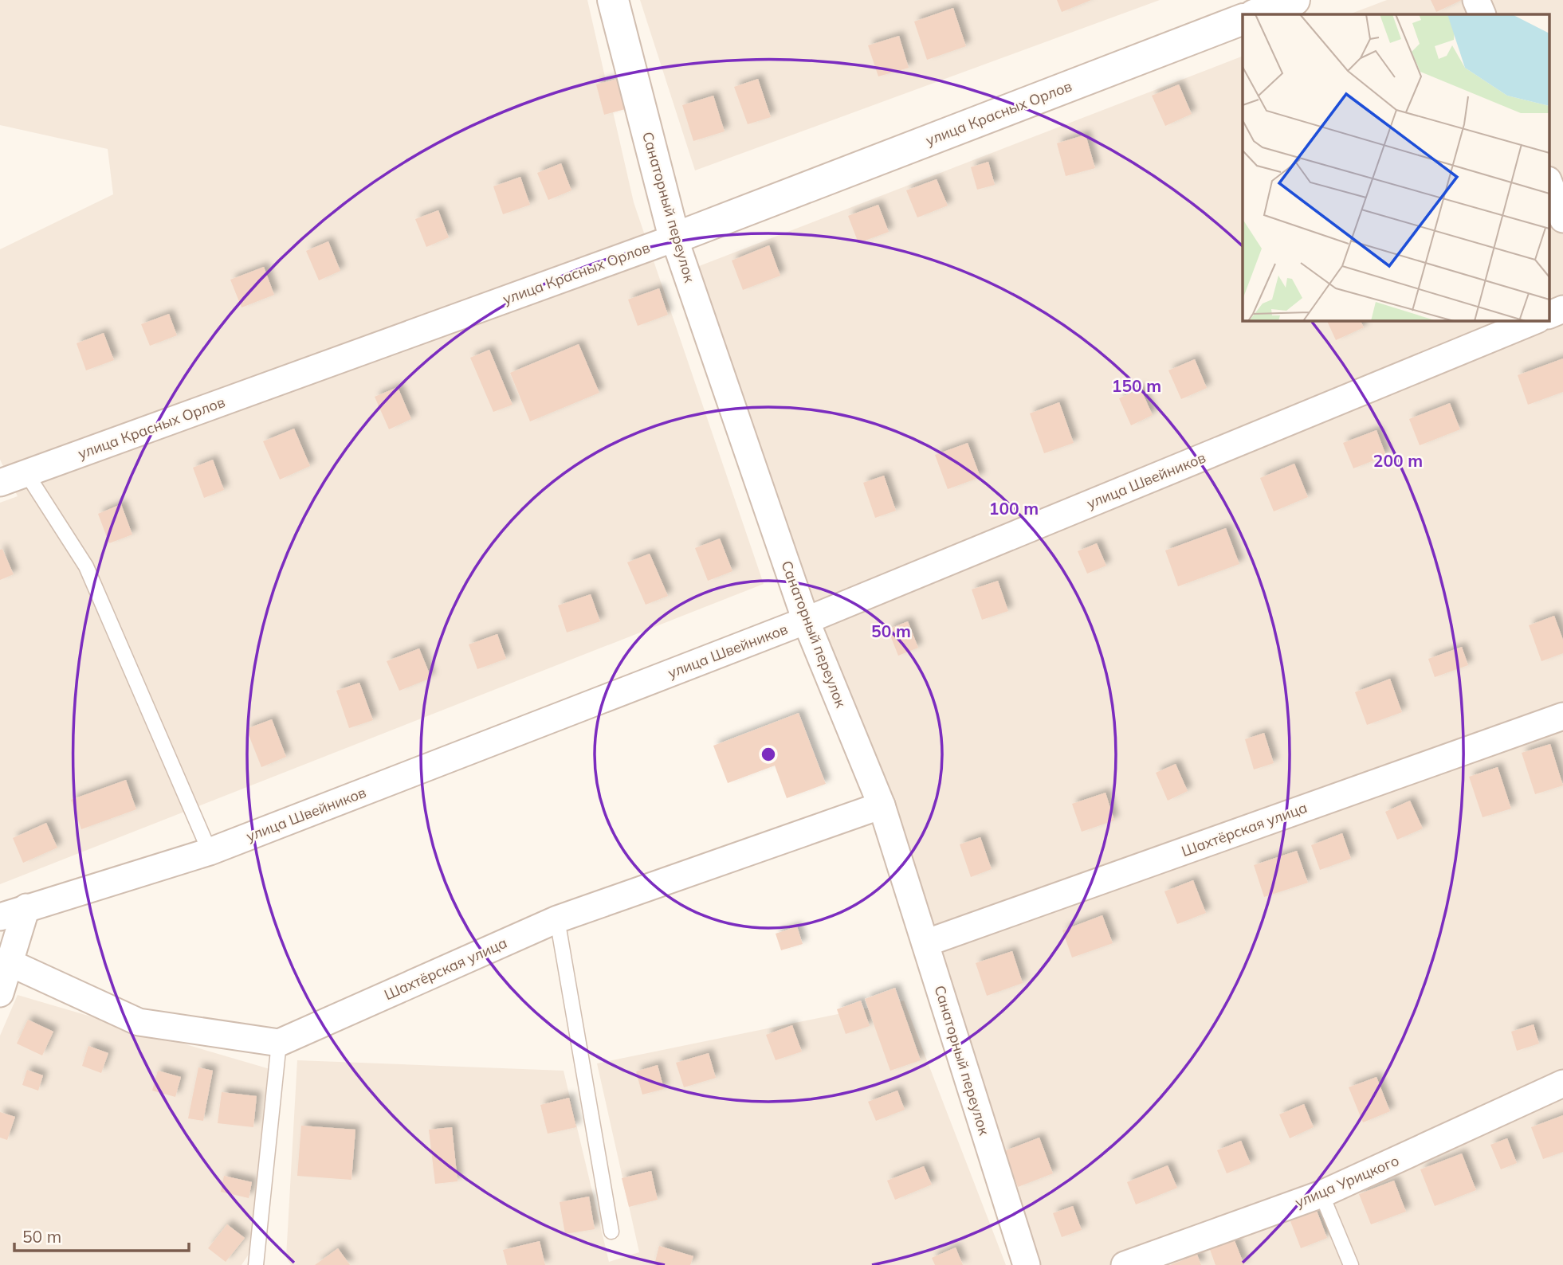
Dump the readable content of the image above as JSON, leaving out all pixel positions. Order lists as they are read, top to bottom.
{
  "streets": {
    "street": [
      "улица Красных Орлов",
      "Санаторный переулок",
      "улица Швейников",
      "Шахтёрская улица",
      "улица Урицкого"
    ]
  },
  "crossings": [
    ["улица Красных Орлов", "Санаторный переулок"],
    ["Санаторный переулок", "улица Швейников"],
    ["Санаторный переулок", "Шахтёрская улица"]
  ],
  "scale_bar": "50 m",
  "rings": [
    "150 m",
    "200 m",
    "100 m",
    "50 m"
  ]
}
